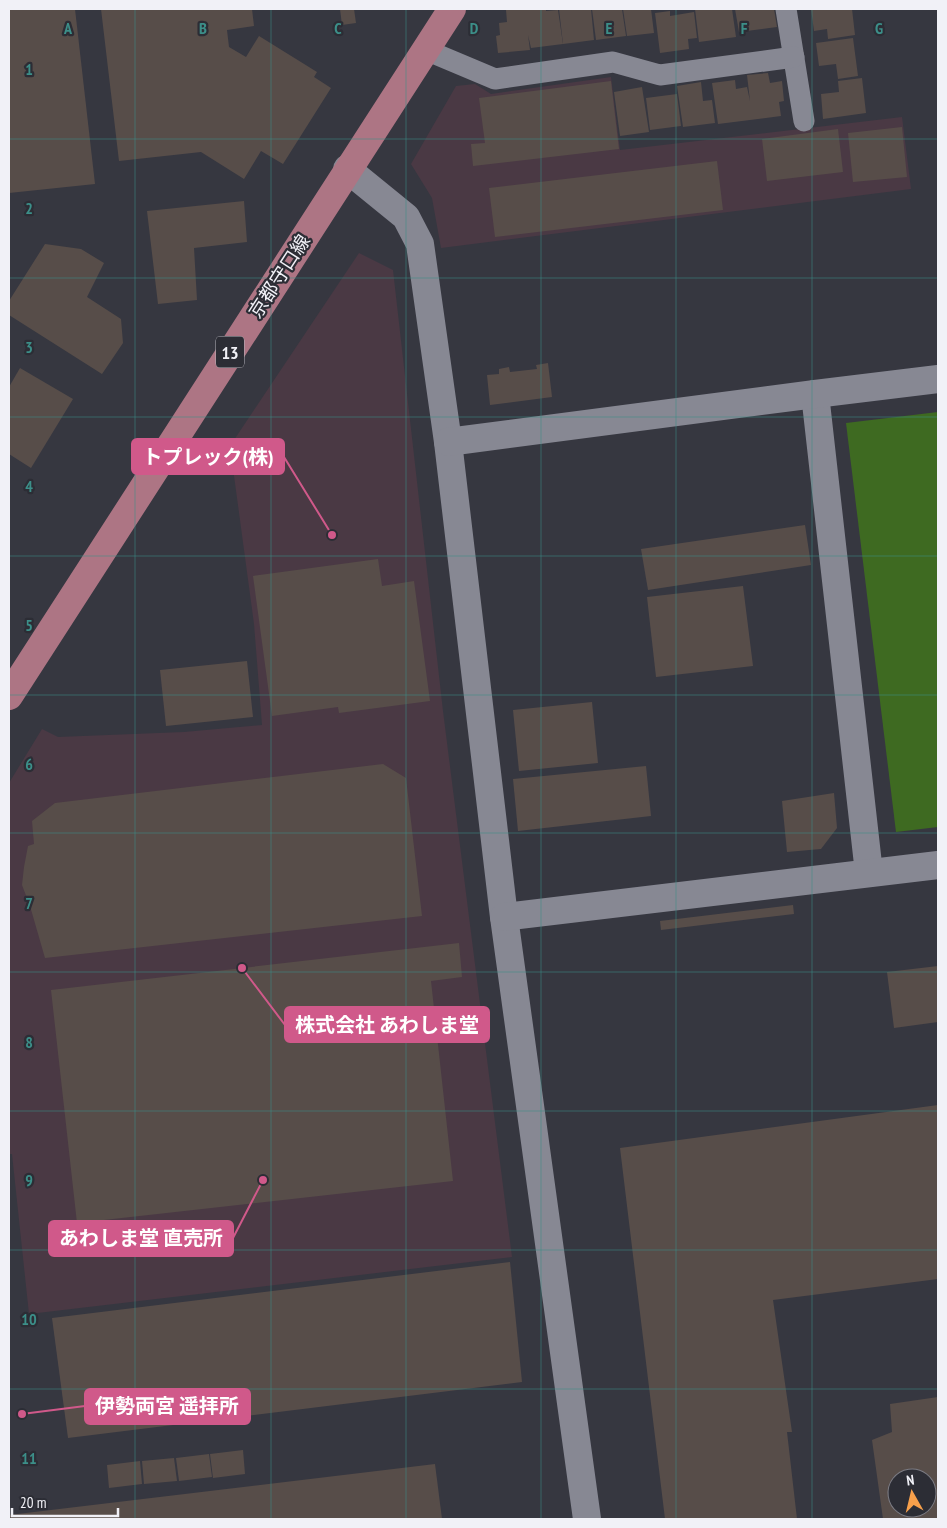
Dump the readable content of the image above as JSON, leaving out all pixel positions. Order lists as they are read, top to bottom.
{
  "streets": {
    "main road": ["京都守口線", "13"]
  },
  "places": [
    "トプレック(株)",
    "株式会社 あわしま堂",
    "あわしま堂 直売所",
    "伊勢両宮 遥拝所"
  ],
  "scale_bar": "20 m",
  "north": "top",
  "grid": {
    "columns": [
      "A",
      "B",
      "C",
      "D",
      "E",
      "F",
      "G"
    ],
    "rows": [
      "1",
      "2",
      "3",
      "4",
      "5",
      "6",
      "7",
      "8",
      "9",
      "10",
      "11"
    ]
  }
}
